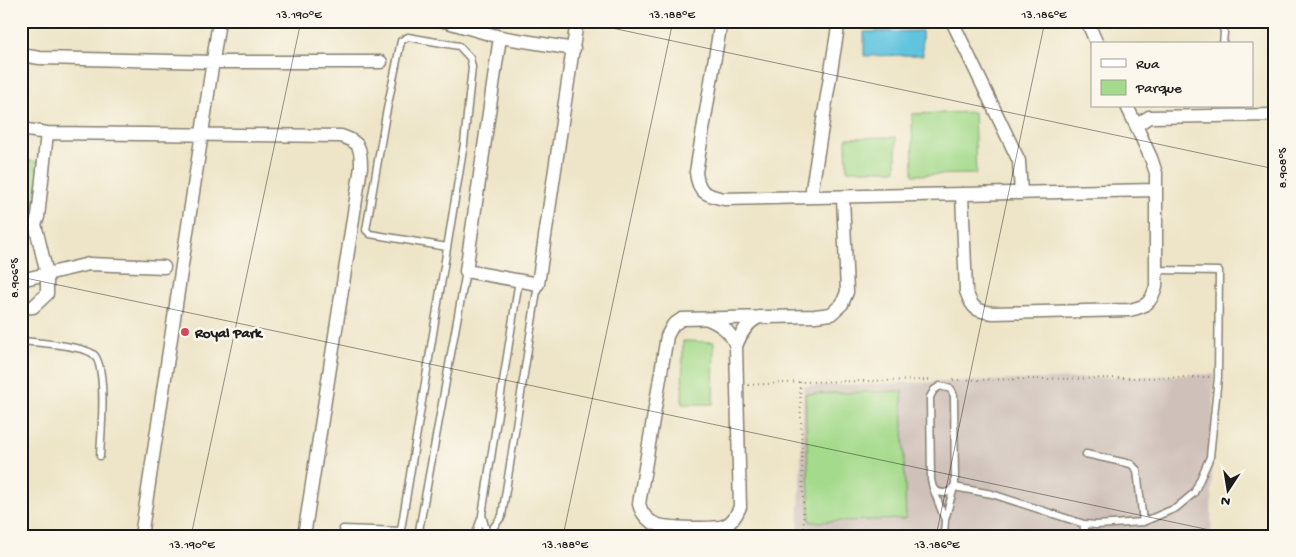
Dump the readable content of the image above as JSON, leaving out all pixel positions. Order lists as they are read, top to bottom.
{
  "places": ["Royal Park"],
  "legend": ["Rua", "Parque"],
  "north": "bottom",
  "coordinates": [
    "13.190°E",
    "13.188°E",
    "13.186°E",
    "8.908°S",
    "8.906°S"
  ]
}
